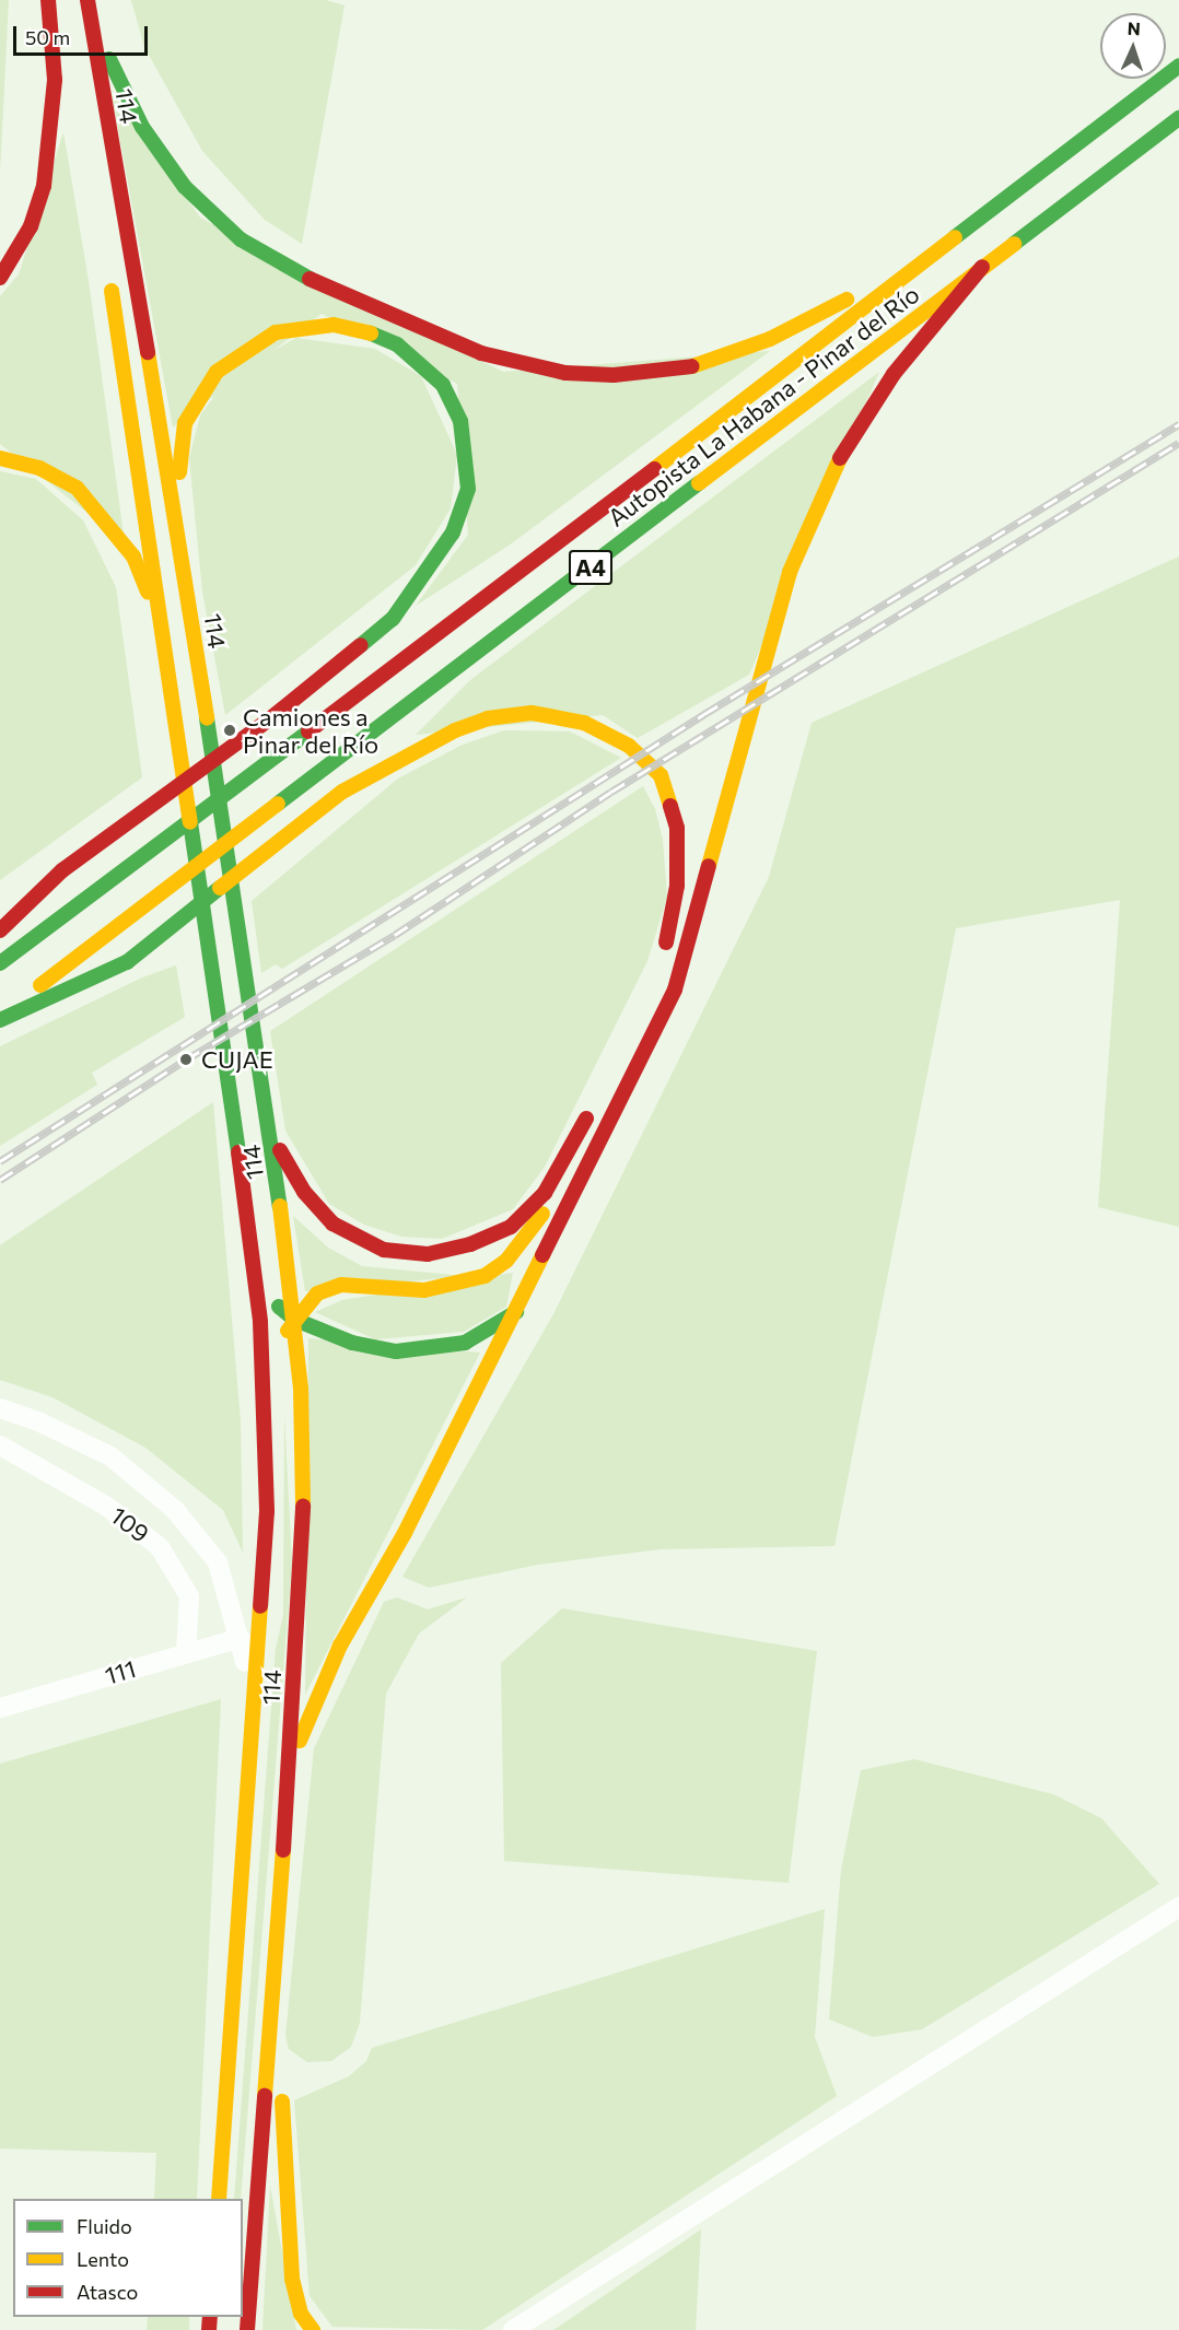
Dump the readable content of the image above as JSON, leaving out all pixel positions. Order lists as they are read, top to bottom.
{
  "streets": {
    "highway": ["114", "Autopista La Habana - Pinar del Río", "A4"],
    "street": ["109", "111"]
  },
  "crossings": [
    ["109", "111"]
  ],
  "places": ["Camiones a Pinar del Río", "CUJAE"],
  "legend": ["Fluido", "Lento", "Atasco"],
  "scale_bar": "50 m",
  "north": "top"
}
